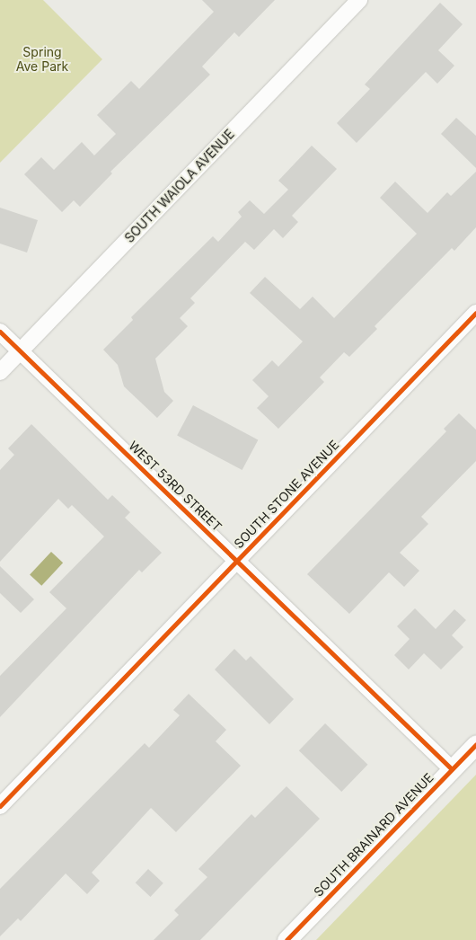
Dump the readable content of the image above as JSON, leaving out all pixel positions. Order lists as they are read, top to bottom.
{
  "streets": {
    "street": [
      "SOUTH WAIOLA AVENUE",
      "WEST 53RD STREET",
      "SOUTH STONE AVENUE",
      "SOUTH BRAINARD AVENUE"
    ]
  },
  "crossings": [
    ["SOUTH WAIOLA AVENUE", "WEST 53RD STREET"],
    ["WEST 53RD STREET", "SOUTH STONE AVENUE"],
    ["WEST 53RD STREET", "SOUTH BRAINARD AVENUE"]
  ],
  "parks": ["Spring Ave Park"]
}
